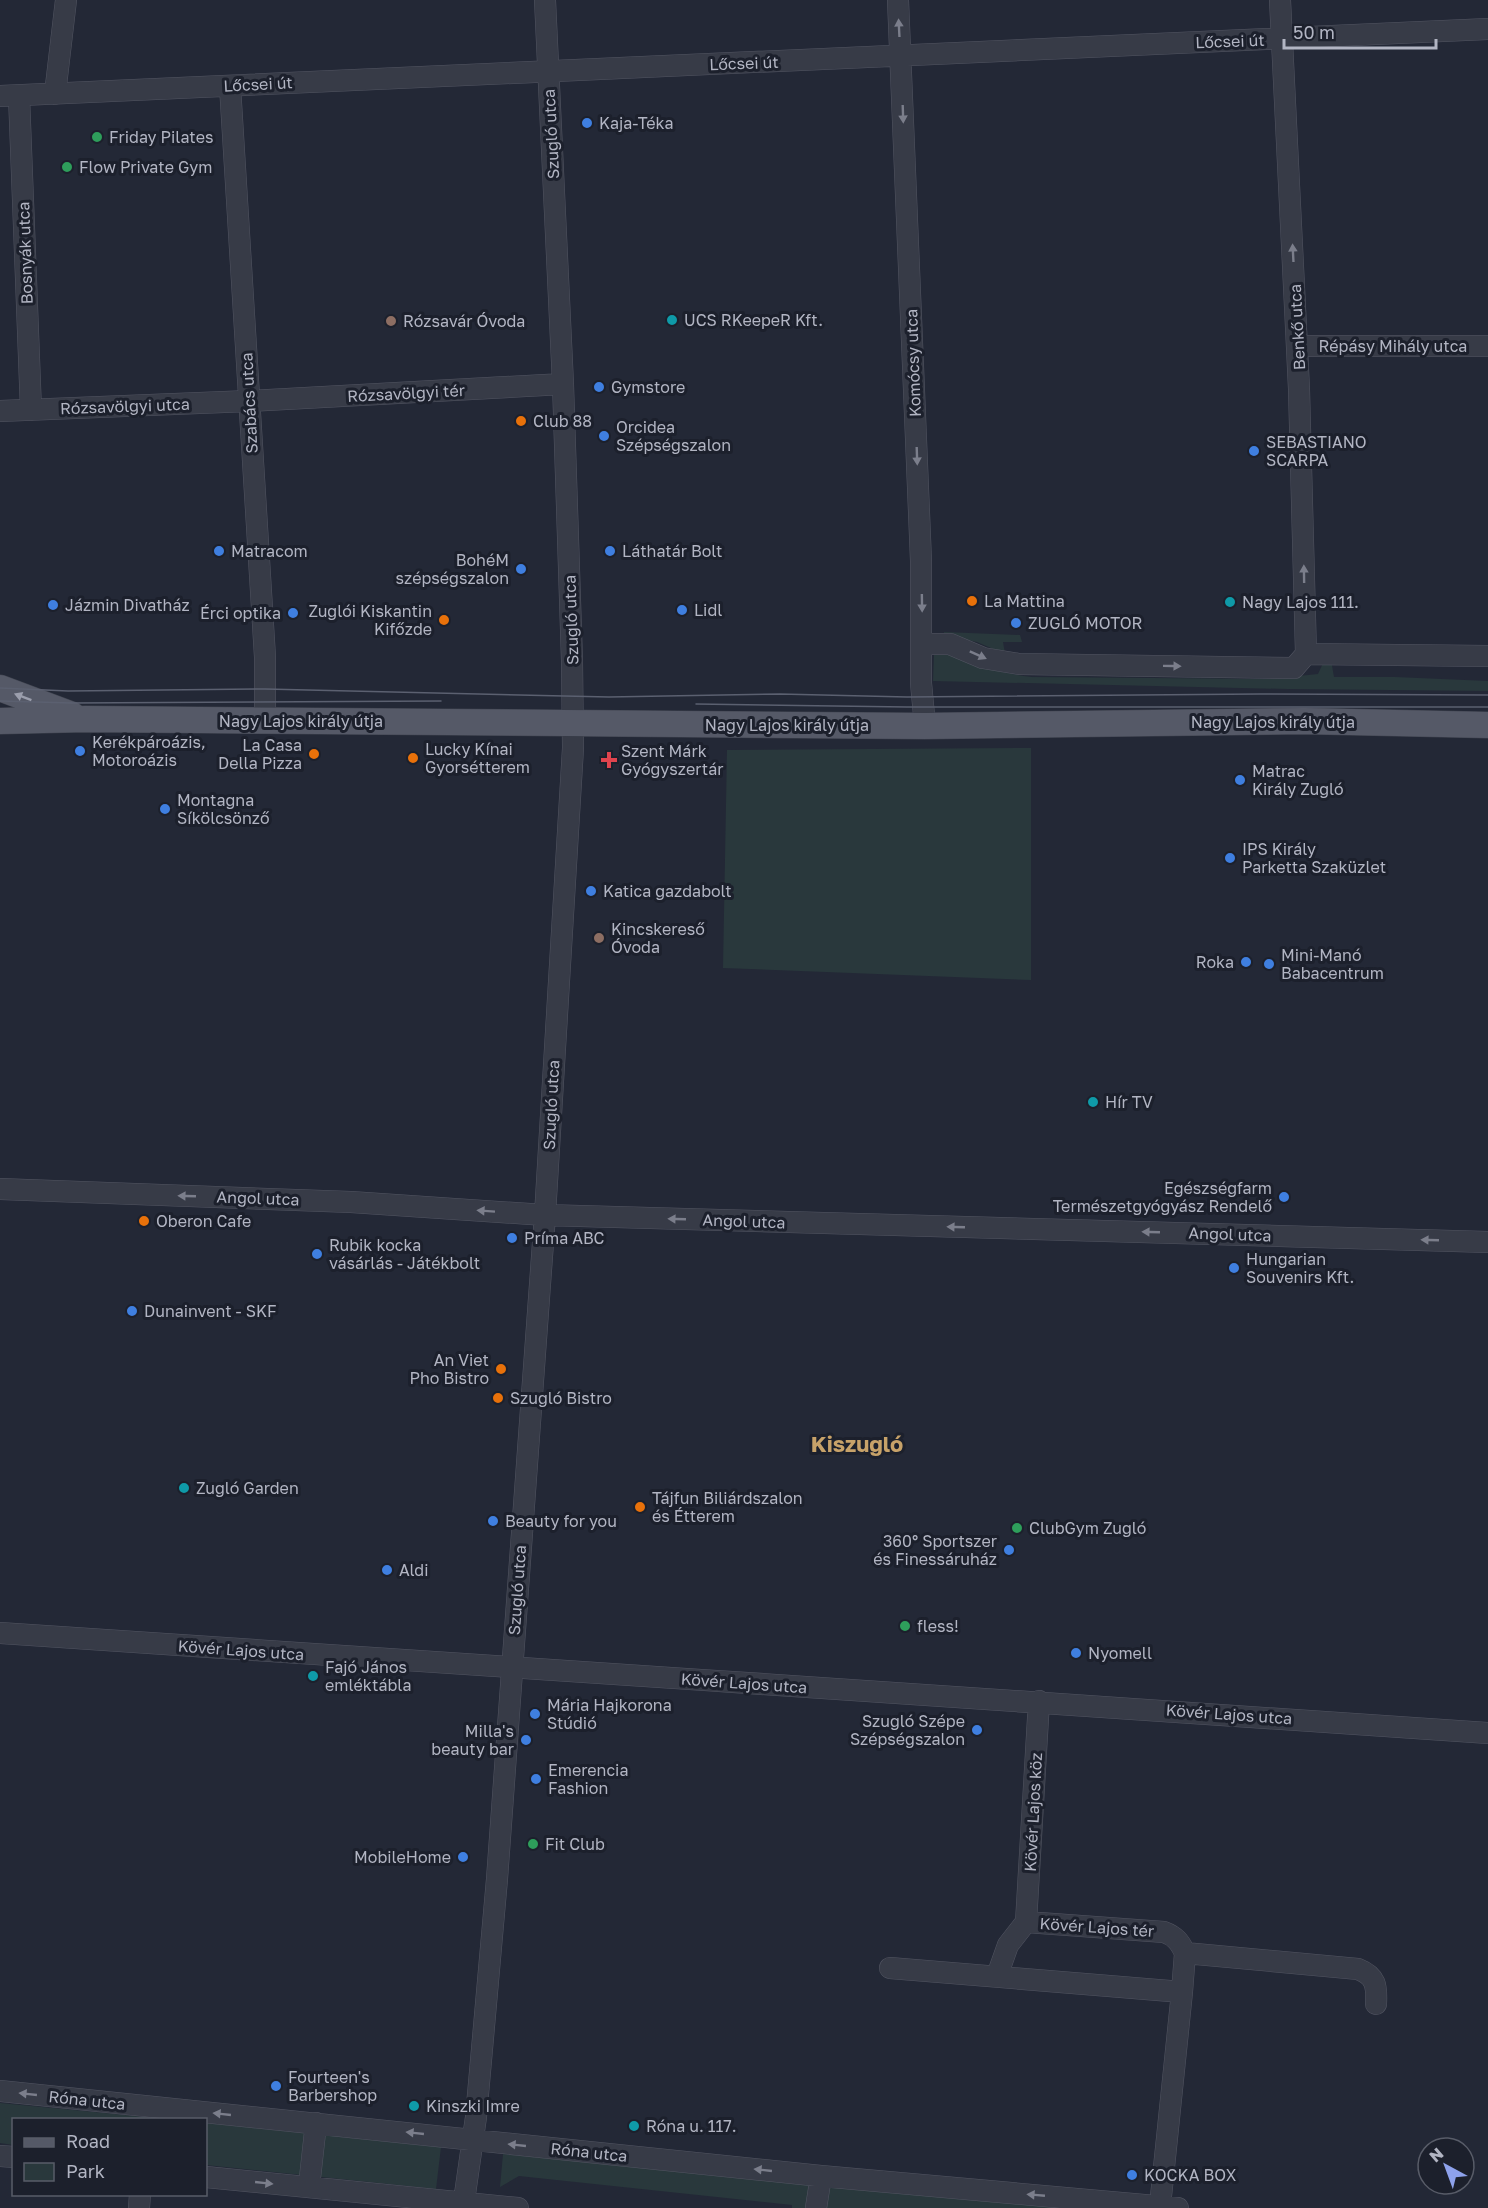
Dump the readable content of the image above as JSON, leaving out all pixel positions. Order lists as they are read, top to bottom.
{
  "streets": {
    "main road": ["Nagy Lajos király útja"],
    "street": [
      "Lőcsei út",
      "Szugló utca",
      "Bosnyák utca",
      "Benkő utca",
      "Répásy Mihály utca",
      "Komócsy utca",
      "Rózsavölgyi tér",
      "Szabács utca",
      "Rózsavölgyi utca",
      "Angol utca",
      "Kövér Lajos utca",
      "Kövér Lajos köz",
      "Kövér Lajos tér",
      "Róna utca"
    ]
  },
  "crossings": [
    ["Lőcsei út", "Szugló utca"],
    ["Lőcsei út", "Bosnyák utca"],
    ["Lőcsei út", "Benkő utca"],
    ["Lőcsei út", "Komócsy utca"],
    ["Lőcsei út", "Szabács utca"],
    ["Szugló utca", "Rózsavölgyi tér"],
    ["Szugló utca", "Nagy Lajos király útja"],
    ["Szugló utca", "Angol utca"],
    ["Szugló utca", "Kövér Lajos utca"],
    ["Szugló utca", "Róna utca"],
    ["Bosnyák utca", "Rózsavölgyi utca"],
    ["Benkő utca", "Répásy Mihály utca"],
    ["Komócsy utca", "Nagy Lajos király útja"],
    ["Rózsavölgyi tér", "Szabács utca"],
    ["Rózsavölgyi tér", "Rózsavölgyi utca"],
    ["Szabács utca", "Rózsavölgyi utca"],
    ["Szabács utca", "Nagy Lajos király útja"],
    ["Kövér Lajos utca", "Kövér Lajos köz"],
    ["Kövér Lajos köz", "Kövér Lajos tér"]
  ],
  "one_way": [
    "Benkő utca",
    "Komócsy utca",
    "Angol utca",
    "Róna utca"
  ],
  "districts": ["Kiszugló"],
  "places": {
    "other": [
      "Kaja-Téka",
      "Friday Pilates",
      "Flow Private Gym",
      "UCS RKeepeR Kft.",
      "Rózsavár Óvoda",
      "Gymstore",
      "Club 88",
      "Orcidea Szépségszalon",
      "SEBASTIANO SCARPA",
      "Matracom",
      "Láthatár Bolt",
      "BohéM szépségszalon",
      "La Mattina",
      "Nagy Lajos 111.",
      "Jázmin Divatház",
      "Lidl",
      "Érci optika",
      "Zuglói Kiskantin Kifőzde",
      "ZUGLÓ MOTOR",
      "Kerékpároázis, Motoroázis",
      "La Casa Della Pizza",
      "Lucky Kínai Gyorsétterem",
      "Matrac Király Zugló",
      "Montagna Síkölcsönző",
      "IPS Király Parketta Szaküzlet",
      "Katica gazdabolt",
      "Kincskereső Óvoda",
      "Roka",
      "Mini-Manó Babacentrum",
      "Hír TV",
      "Egészségfarm Természetgyógyász Rendelő",
      "Oberon Cafe",
      "Príma ABC",
      "Rubik kocka vásárlás - Játékbolt",
      "Hungarian Souvenirs Kft.",
      "Dunainvent - SKF",
      "An Viet Pho Bistro",
      "Szugló Bistro",
      "Zugló Garden",
      "Tájfun Biliárdszalon és Étterem",
      "Beauty for you",
      "ClubGym Zugló",
      "360° Sportszer és Finessáruház",
      "Aldi",
      "fless!",
      "Nyomell",
      "Fajó János emléktábla",
      "Mária Hajkorona Stúdió",
      "Szugló Szépe Szépségszalon",
      "Milla's beauty bar",
      "Emerencia Fashion",
      "Fit Club",
      "MobileHome",
      "Fourteen's Barbershop",
      "Kinszki Imre",
      "Róna u. 117.",
      "KOCKA BOX"
    ],
    "health": ["Szent Márk Gyógyszertár"]
  },
  "legend": ["Road", "Park"],
  "scale_bar": "50 m",
  "north": "top left"
}
